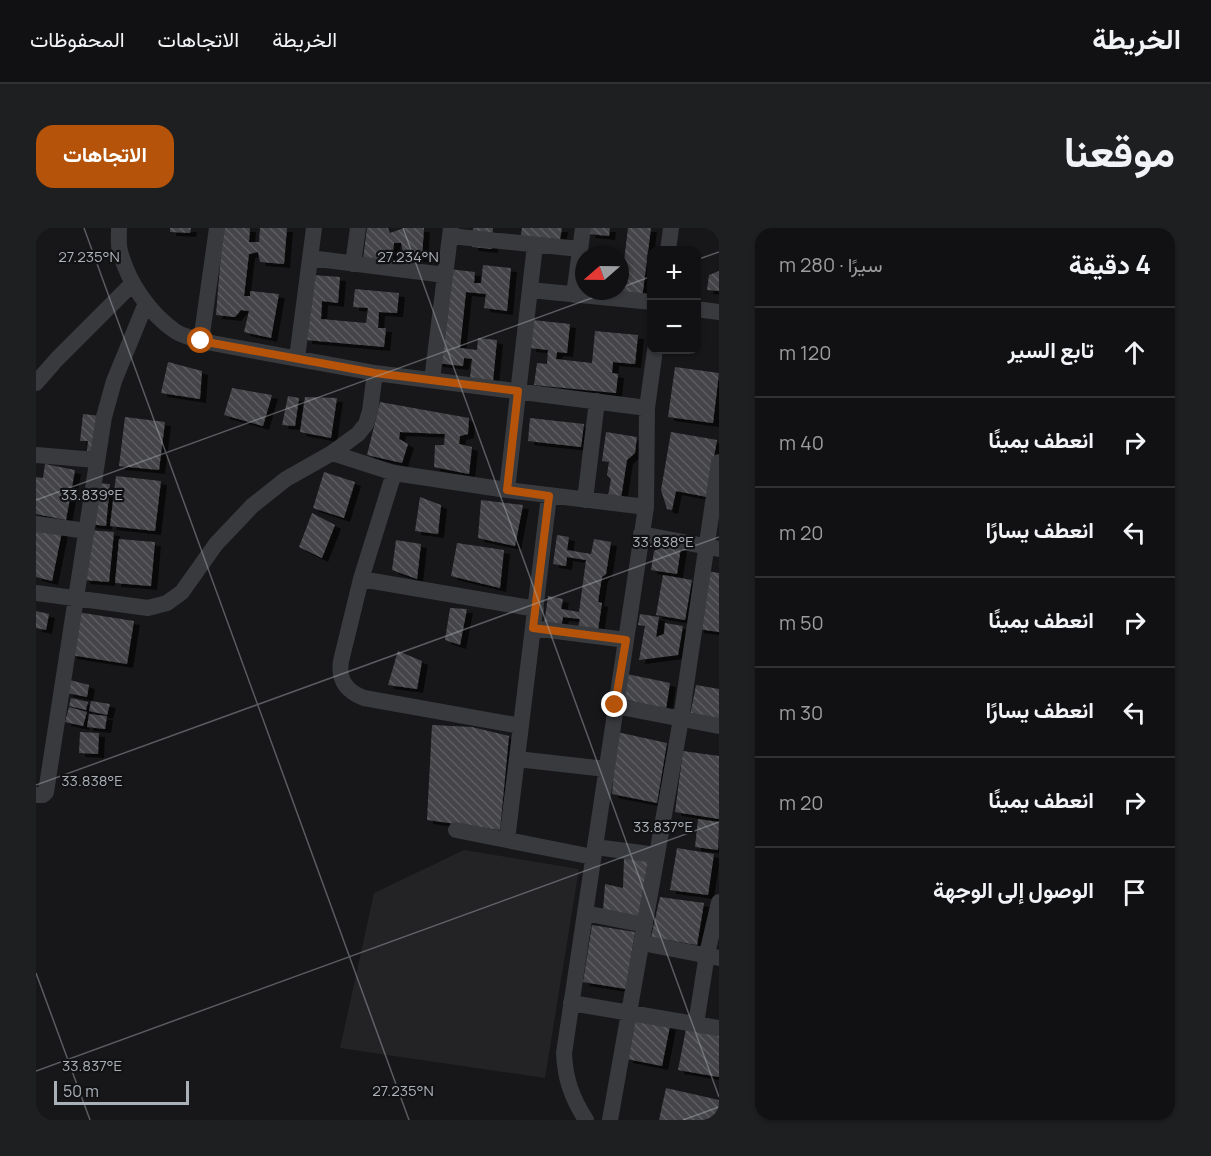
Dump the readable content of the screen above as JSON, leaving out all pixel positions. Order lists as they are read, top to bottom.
{
  "scale_bar": "50 m",
  "north": "left",
  "page": {
    "header": "الخريطة",
    "nav": ["الخريطة", "الاتجاهات", "المحفوظات"],
    "title": "موقعنا",
    "buttons": "الاتجاهات",
    "heading": ["4 دقيقة", "سيرًا · 280 m"],
    "map_buttons": ["+", "−"],
    "list": [
      ["تابع السير", "120 m"],
      ["انعطف يمينًا", "40 m"],
      ["انعطف يسارًا", "20 m"],
      ["انعطف يمينًا", "50 m"],
      ["انعطف يسارًا", "30 m"],
      ["انعطف يمينًا", "20 m"],
      "الوصول إلى الوجهة"
    ],
    "scale": "50 m"
  },
  "coordinates": [
    "27.235°N",
    "27.234°N",
    "33.839°E",
    "33.838°E",
    "33.837°E"
  ]
}
